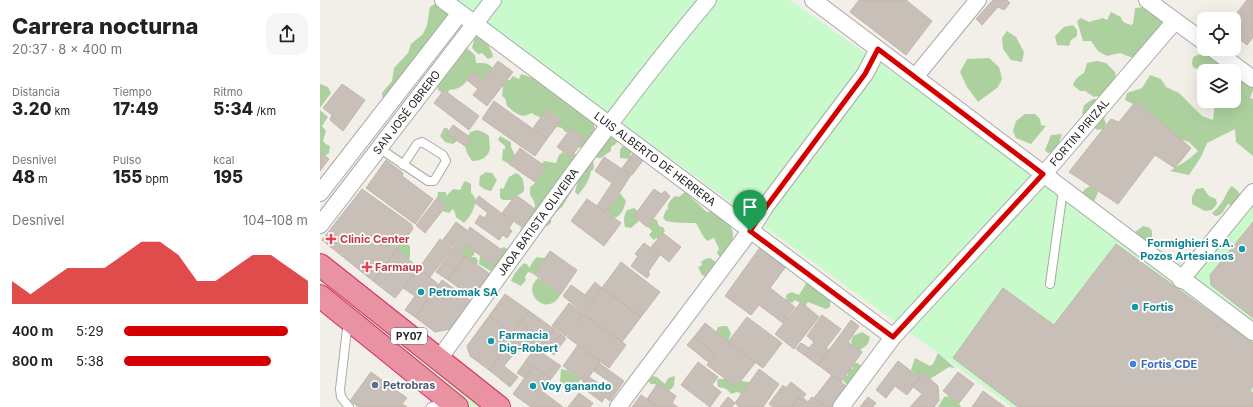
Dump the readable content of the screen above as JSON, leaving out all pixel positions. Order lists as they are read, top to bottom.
{
  "streets": {
    "highway": ["PY07"],
    "street": [
      "SAN JOSÉ OBRERO",
      "FORTIN PIRIZAL",
      "LUIS ALBERTO DE HERRERA",
      "JAOA BATISTA OLIVEIRA"
    ]
  },
  "crossings": [
    ["SAN JOSÉ OBRERO", "LUIS ALBERTO DE HERRERA"],
    ["FORTIN PIRIZAL", "LUIS ALBERTO DE HERRERA"],
    ["LUIS ALBERTO DE HERRERA", "JAOA BATISTA OLIVEIRA"],
    ["JAOA BATISTA OLIVEIRA", "PY07"]
  ],
  "places": {
    "health": ["Clinic Center", "Farmaup"],
    "other": [
      "Formighieri S.A. Pozos Artesianos",
      "Petromak SA",
      "Fortis",
      "Farmacia Dig-Robert",
      "Fortis CDE",
      "Petrobras",
      "Voy ganando"
    ]
  },
  "page": {
    "heading": ["Carrera nocturna", "20:37 · 8 × 400 m"],
    "stats": [
      ["Distancia", "3.20 km"],
      ["Tiempo", "17:49"],
      ["Ritmo", "5:34 /km"],
      ["Desnivel", "48 m"],
      ["Pulso", "155 bpm"],
      ["kcal", "195"]
    ],
    "chart": ["Desnivel", "104–108 m"],
    "list": [
      {
        "name": "400 m",
        "note": "5:29"
      },
      {
        "name": "800 m",
        "note": "5:38"
      }
    ]
  }
}
